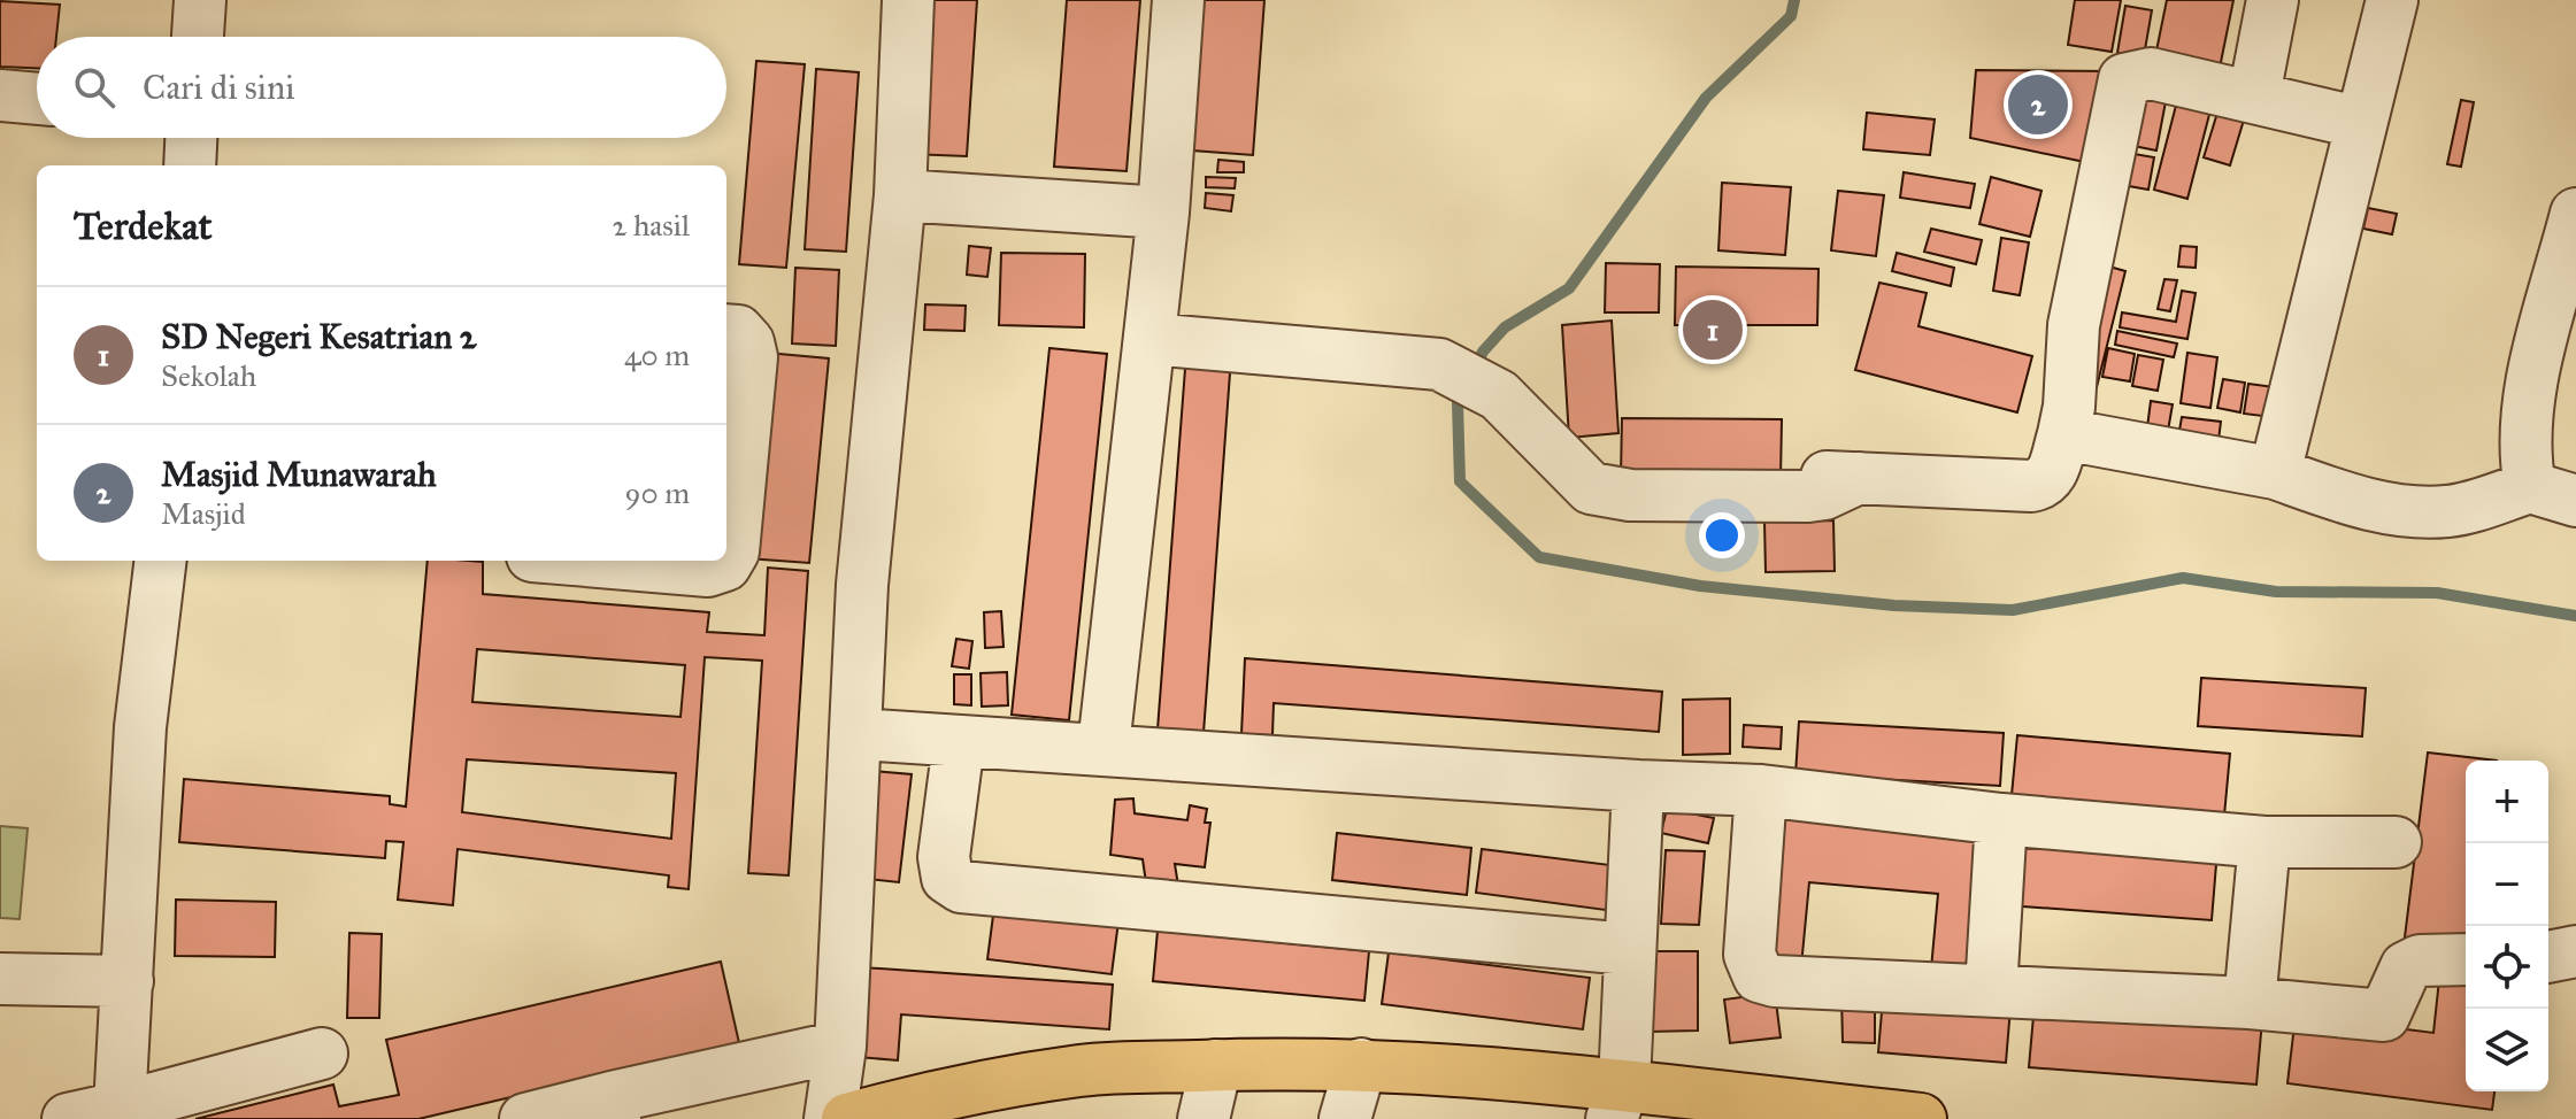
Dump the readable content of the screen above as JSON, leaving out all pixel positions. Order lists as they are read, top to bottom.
{
  "page": {
    "search": "Cari di sini",
    "pins": ["2", "1"],
    "heading": ["Terdekat", "2 hasil"],
    "list": [
      {
        "mark": "1",
        "name": "SD Negeri Kesatrian 2",
        "note": "Sekolah",
        "value": "40 m"
      },
      {
        "mark": "2",
        "name": "Masjid Munawarah",
        "note": "Masjid",
        "value": "90 m"
      }
    ],
    "map_buttons": ["+", "−"]
  }
}
